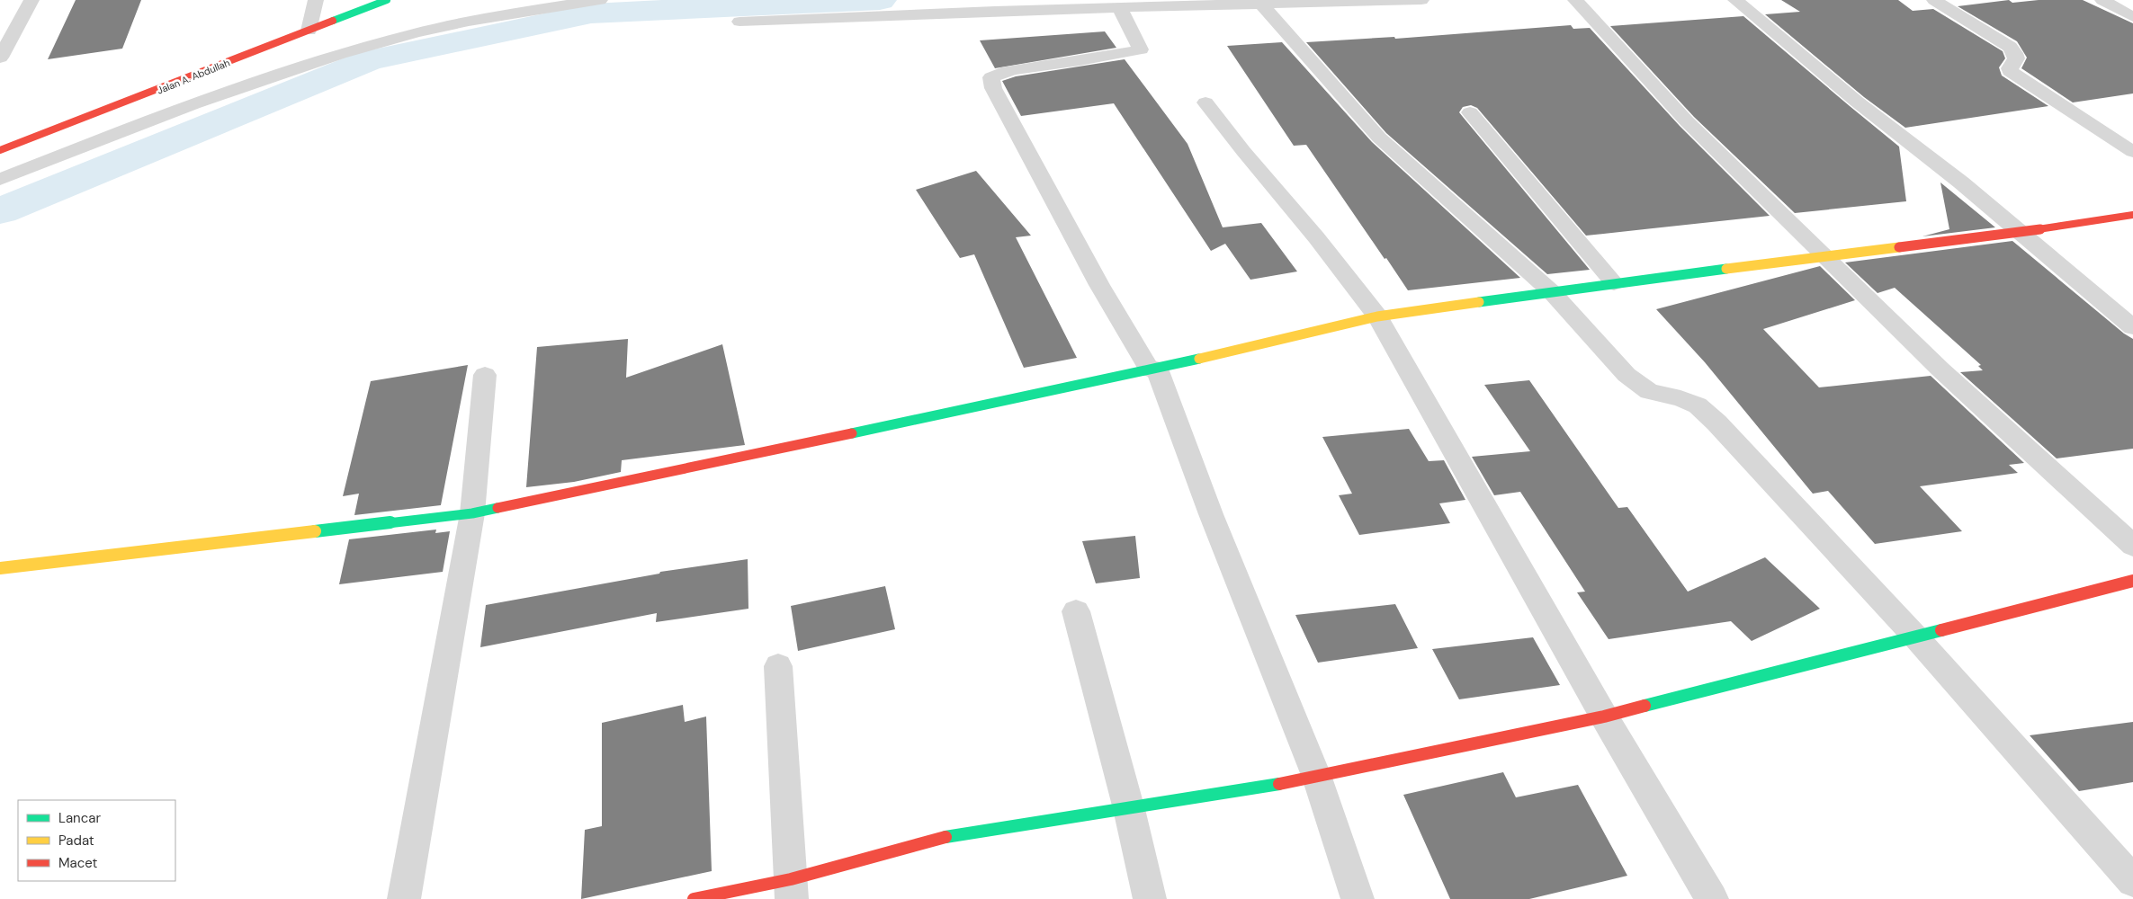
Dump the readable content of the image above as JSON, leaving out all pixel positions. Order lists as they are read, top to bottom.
{
  "streets": {
    "street": ["Jalan A. Abdullah"]
  },
  "legend": ["Lancar", "Padat", "Macet"]
}
